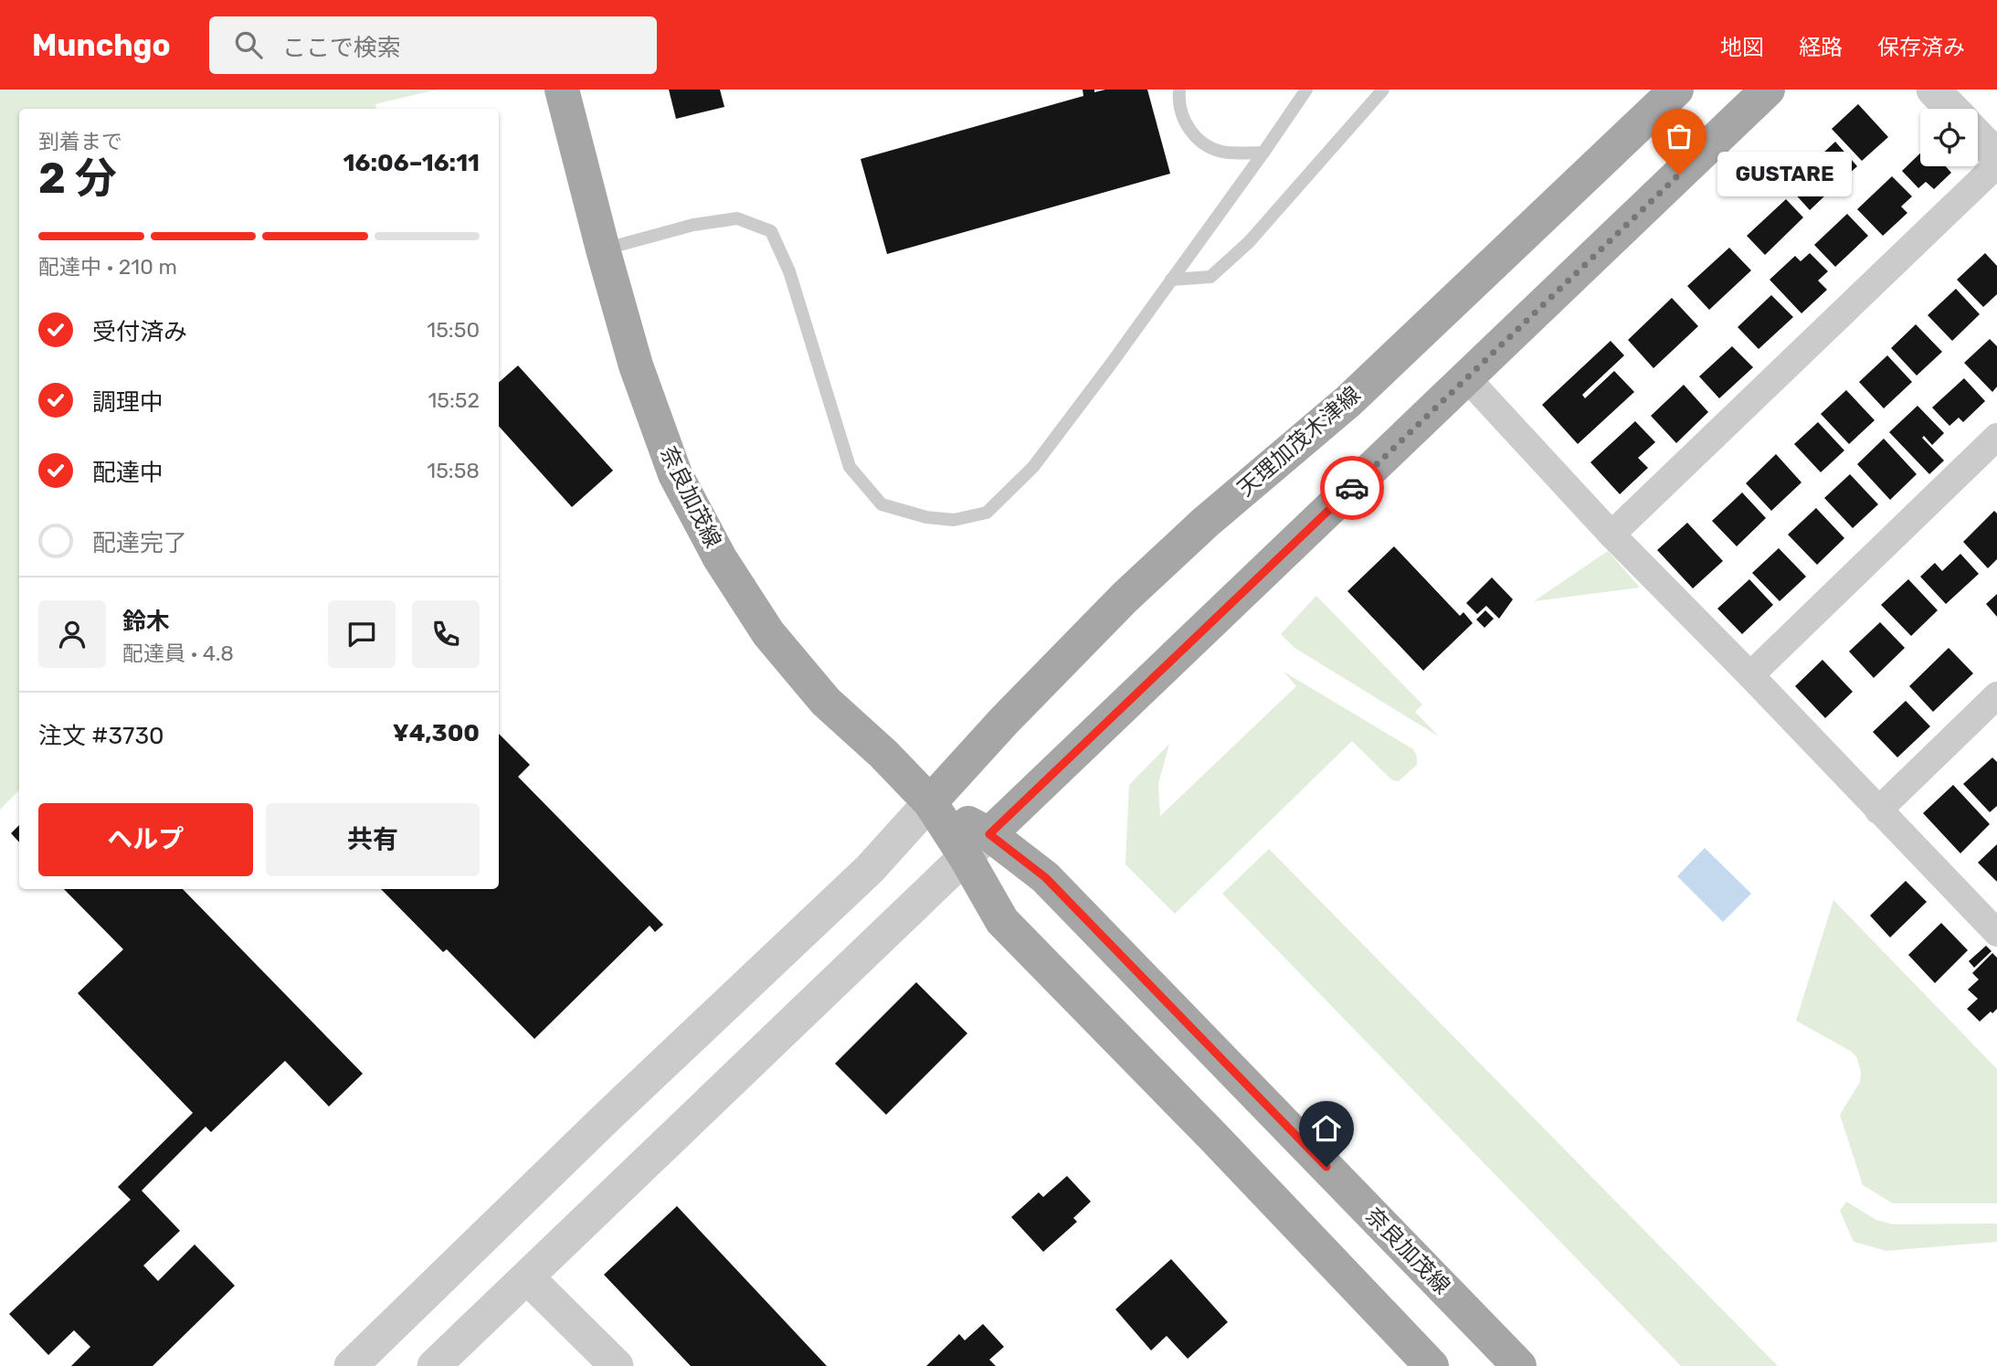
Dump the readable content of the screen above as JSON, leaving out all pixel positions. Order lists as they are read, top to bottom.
{
  "streets": {
    "main road": ["天理加茂木津線", "奈良加茂線"]
  },
  "crossings": [
    ["天理加茂木津線", "奈良加茂線"]
  ],
  "places": ["GUSTARE"],
  "page": {
    "header": "Munchgo",
    "search": "ここで検索",
    "nav": ["地図", "経路", "保存済み"],
    "heading": ["2 分", "到着まで", "16:06–16:11"],
    "panel": [
      "鈴木",
      "配達員 · 4.8",
      "注文 #3730",
      "¥4,300"
    ],
    "bubble": "GUSTARE",
    "bar": "配達中 · 210 m",
    "list": [
      ["受付済み", "15:50"],
      ["調理中", "15:52"],
      ["配達中", "15:58"],
      "配達完了"
    ],
    "buttons": ["ヘルプ", "共有"]
  }
}
